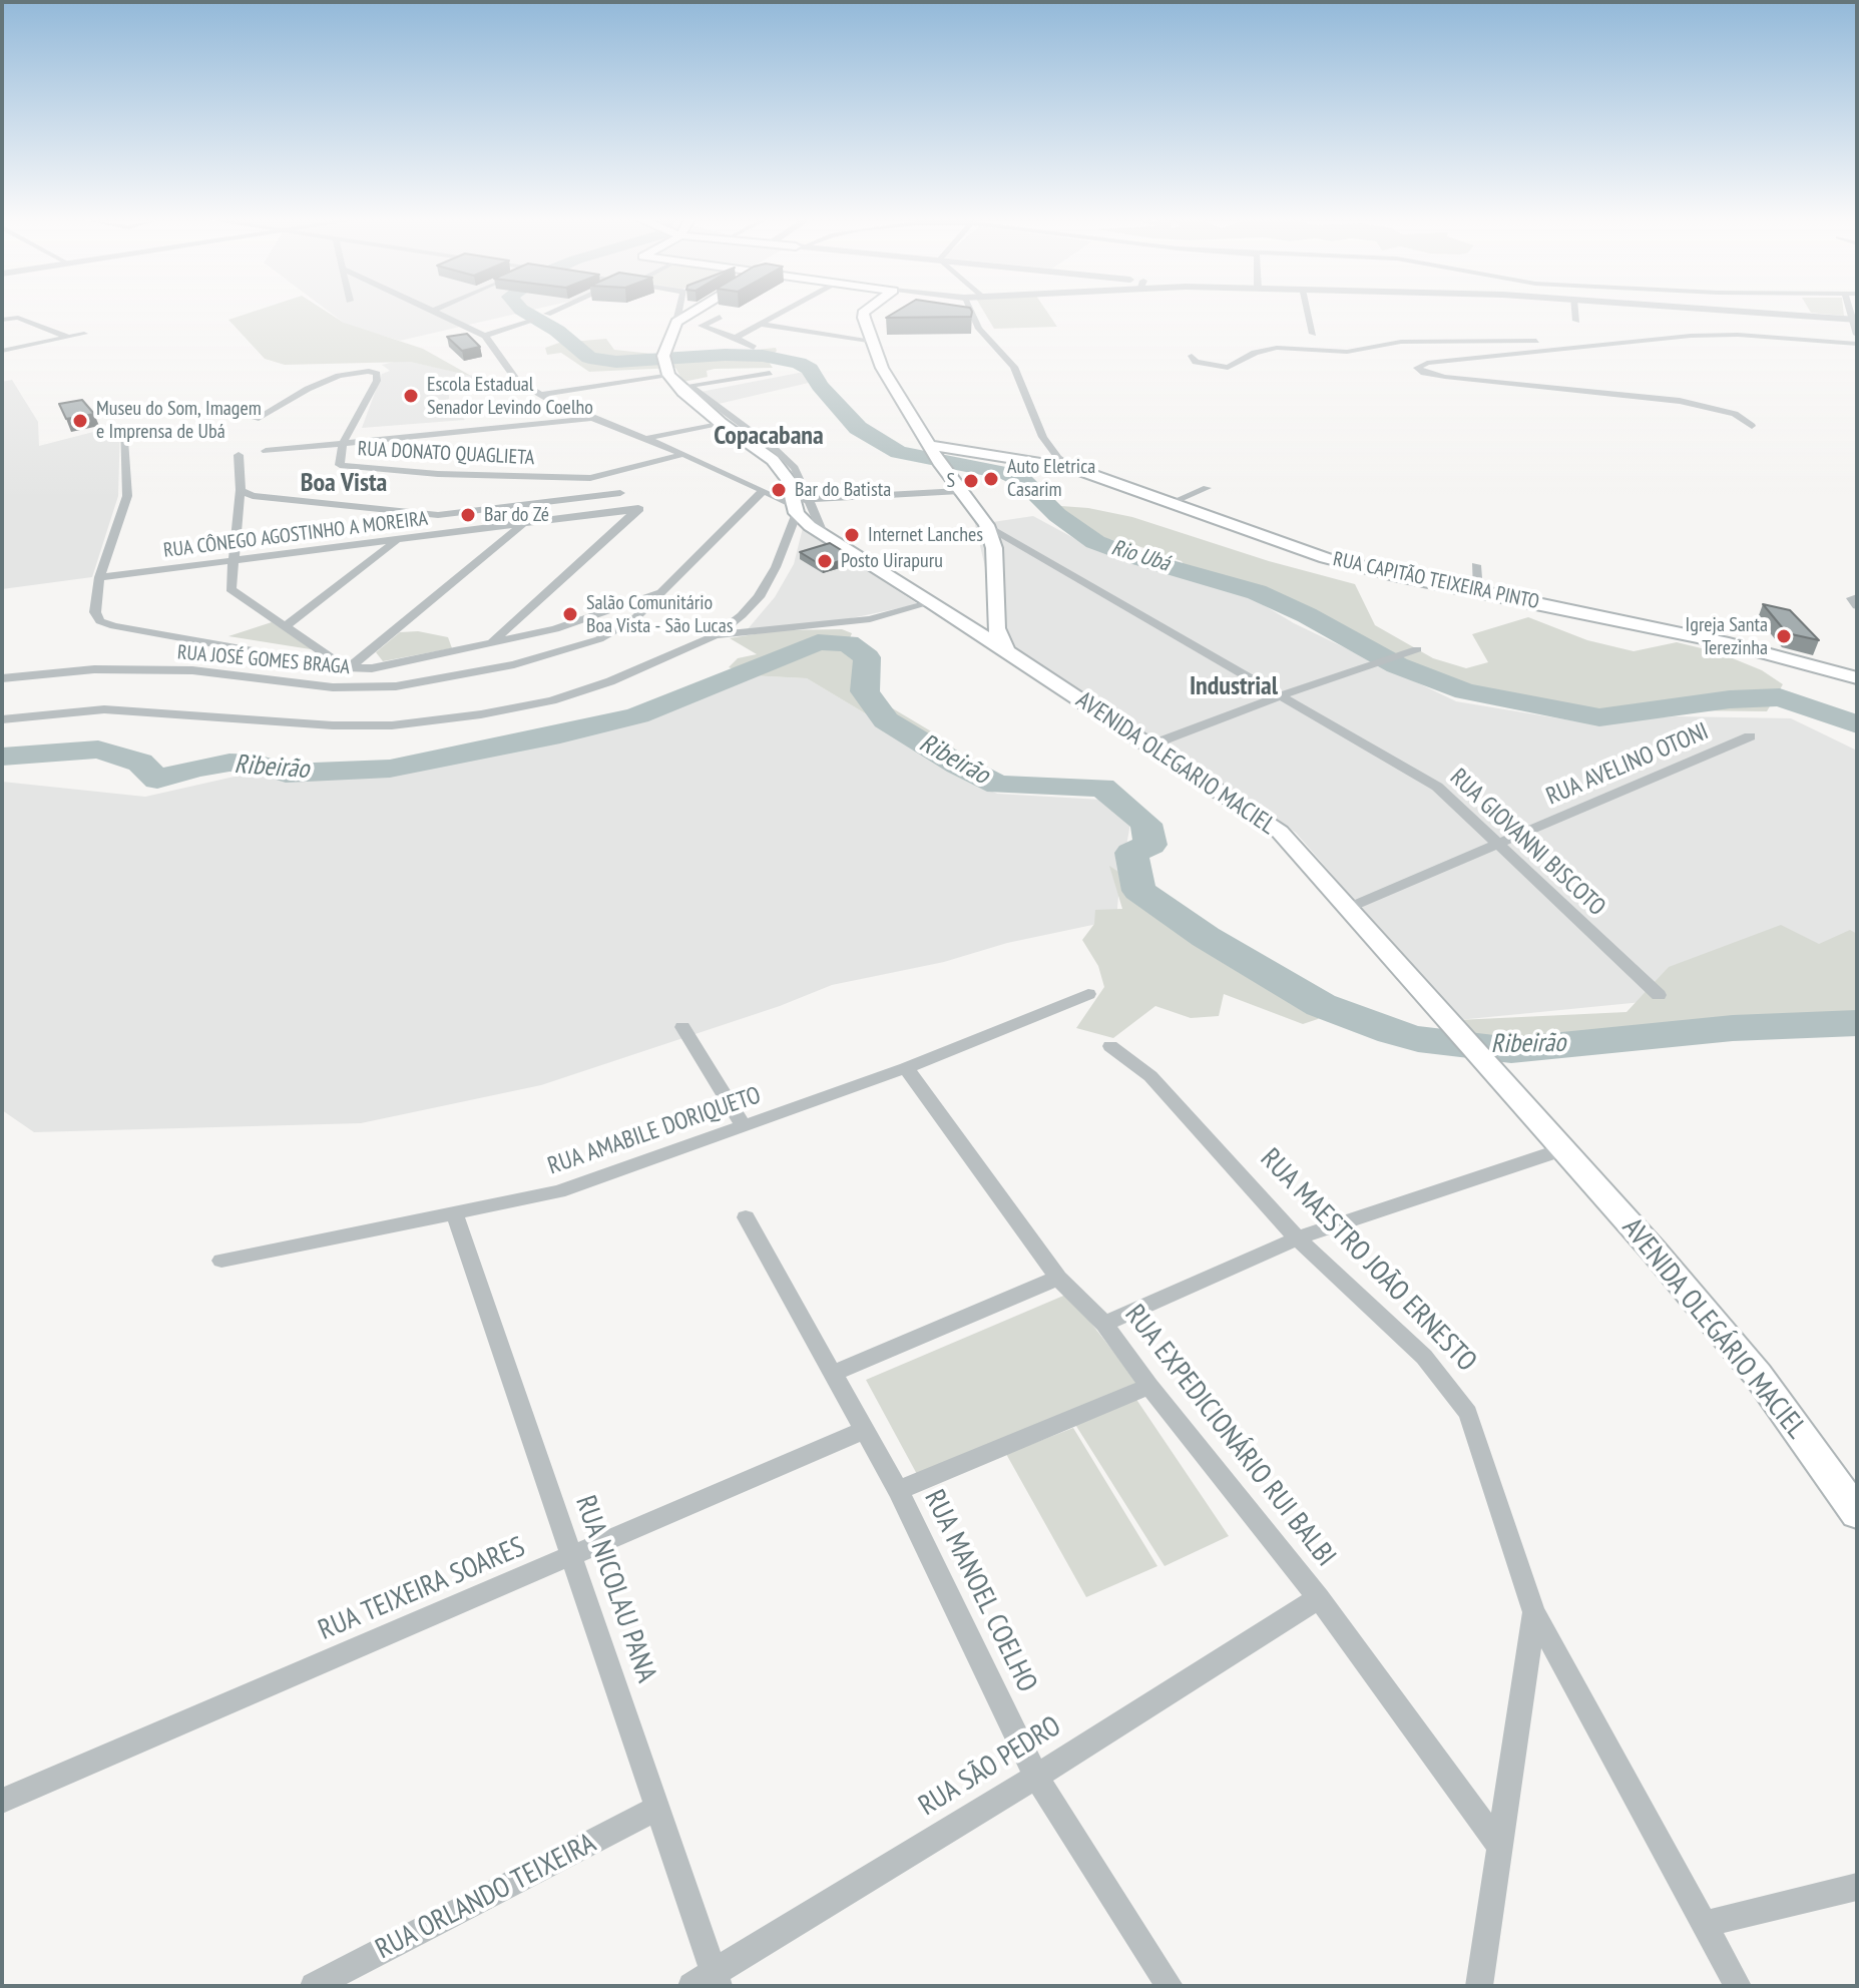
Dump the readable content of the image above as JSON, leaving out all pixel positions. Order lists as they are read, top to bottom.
{
  "streets": {
    "main road": ["RUA CAPITÃO TEIXEIRA PINTO", "AVENIDA OLEGARIO MACIEL", "AVENIDA OLEGÁRIO MACIEL"],
    "street": [
      "RUA DONATO QUAGLIETA",
      "RUA CÔNEGO AGOSTINHO A MOREIRA",
      "RUA JOSÉ GOMES BRAGA",
      "RUA AVELINO OTONI",
      "RUA GIOVANNI BISCOTO",
      "RUA AMABILE DORIQUETO",
      "RUA MAESTRO JOÃO ERNESTO",
      "RUA EXPEDICIONÁRIO RUI BALBI",
      "RUA TEIXEIRA SOARES",
      "RUA NICOLAU PANA",
      "RUA MANOEL COELHO",
      "RUA SÃO PEDRO",
      "RUA ORLANDO TEIXEIRA"
    ]
  },
  "crossings": [
    ["AVENIDA OLEGARIO MACIEL", "RUA AVELINO OTONI"],
    ["AVENIDA OLEGARIO MACIEL", "AVENIDA OLEGÁRIO MACIEL"],
    ["RUA AVELINO OTONI", "RUA GIOVANNI BISCOTO"],
    ["RUA AMABILE DORIQUETO", "RUA EXPEDICIONÁRIO RUI BALBI"],
    ["RUA AMABILE DORIQUETO", "RUA NICOLAU PANA"],
    ["RUA EXPEDICIONÁRIO RUI BALBI", "RUA SÃO PEDRO"],
    ["RUA TEIXEIRA SOARES", "RUA NICOLAU PANA"],
    ["RUA TEIXEIRA SOARES", "RUA MANOEL COELHO"],
    ["RUA NICOLAU PANA", "RUA SÃO PEDRO"],
    ["RUA NICOLAU PANA", "RUA ORLANDO TEIXEIRA"],
    ["RUA MANOEL COELHO", "RUA SÃO PEDRO"]
  ],
  "districts": ["Copacabana", "Boa Vista", "Industrial"],
  "water": ["Rio Ubá", "Ribeirão"],
  "places": [
    "Escola Estadual Senador Levindo Coelho",
    "Museu do Som, Imagem e Imprensa de Ubá",
    "Auto Eletrica Casarim",
    "S",
    "Bar do Batista",
    "Bar do Zé",
    "Internet Lanches",
    "Posto Uirapuru",
    "Salão Comunitário Boa Vista - São Lucas",
    "Igreja Santa Terezinha"
  ]
}
